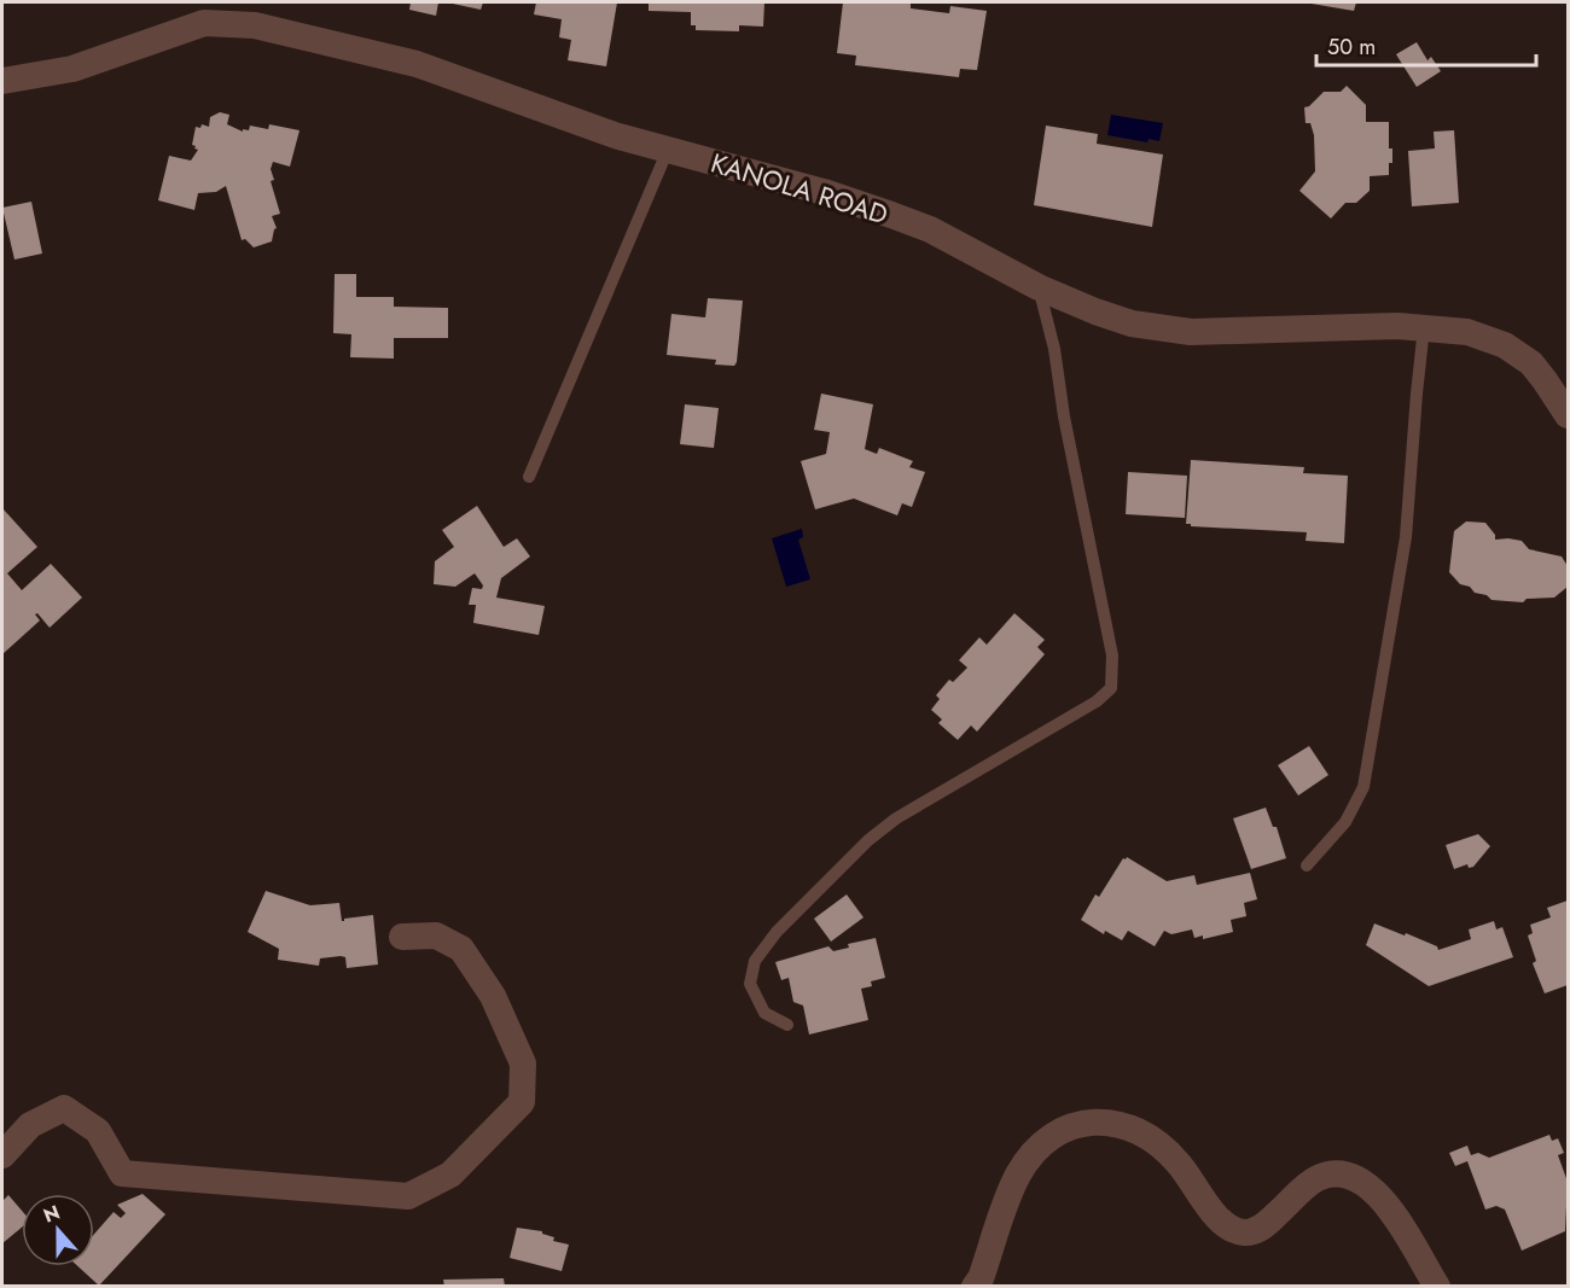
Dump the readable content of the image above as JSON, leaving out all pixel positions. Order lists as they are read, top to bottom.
{
  "streets": {
    "street": ["KANOLA ROAD"]
  },
  "scale_bar": "50 m",
  "north": "top"
}
